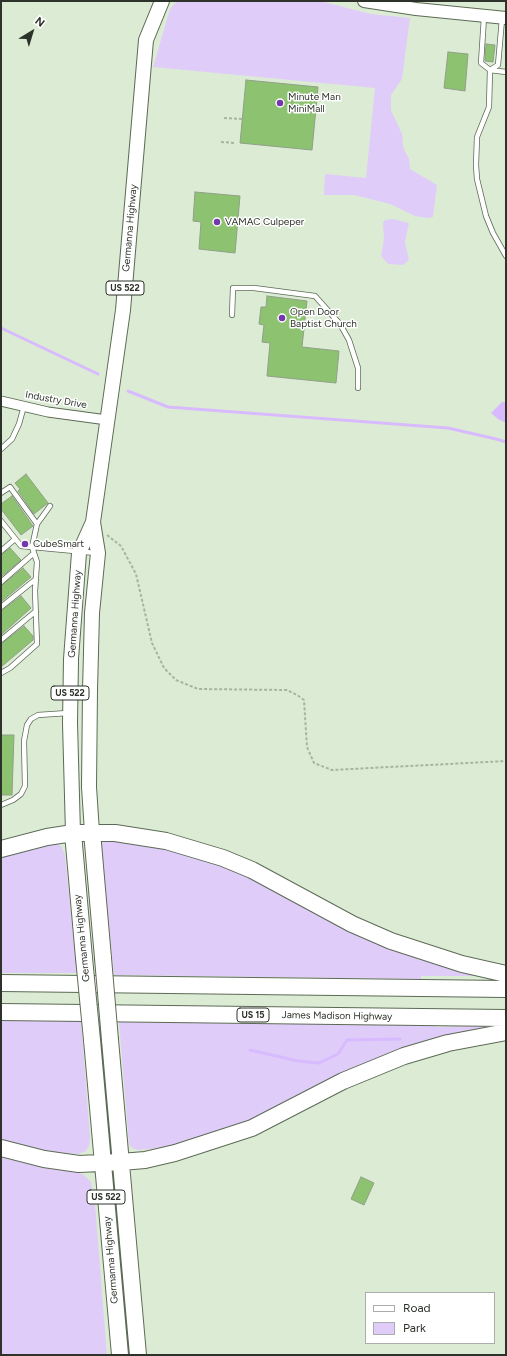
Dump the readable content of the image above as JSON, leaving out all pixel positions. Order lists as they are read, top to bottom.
{
  "streets": {
    "highway": [
      "Germanna Highway",
      "US 522",
      "US 15",
      "James Madison Highway"
    ],
    "street": ["Industry Drive"]
  },
  "crossings": [
    ["Germanna Highway", "Industry Drive"]
  ],
  "places": [
    "Minute Man MiniMall",
    "VAMAC Culpeper",
    "Open Door Baptist Church",
    "CubeSmart"
  ],
  "legend": ["Road", "Park"],
  "north": "top right"
}
